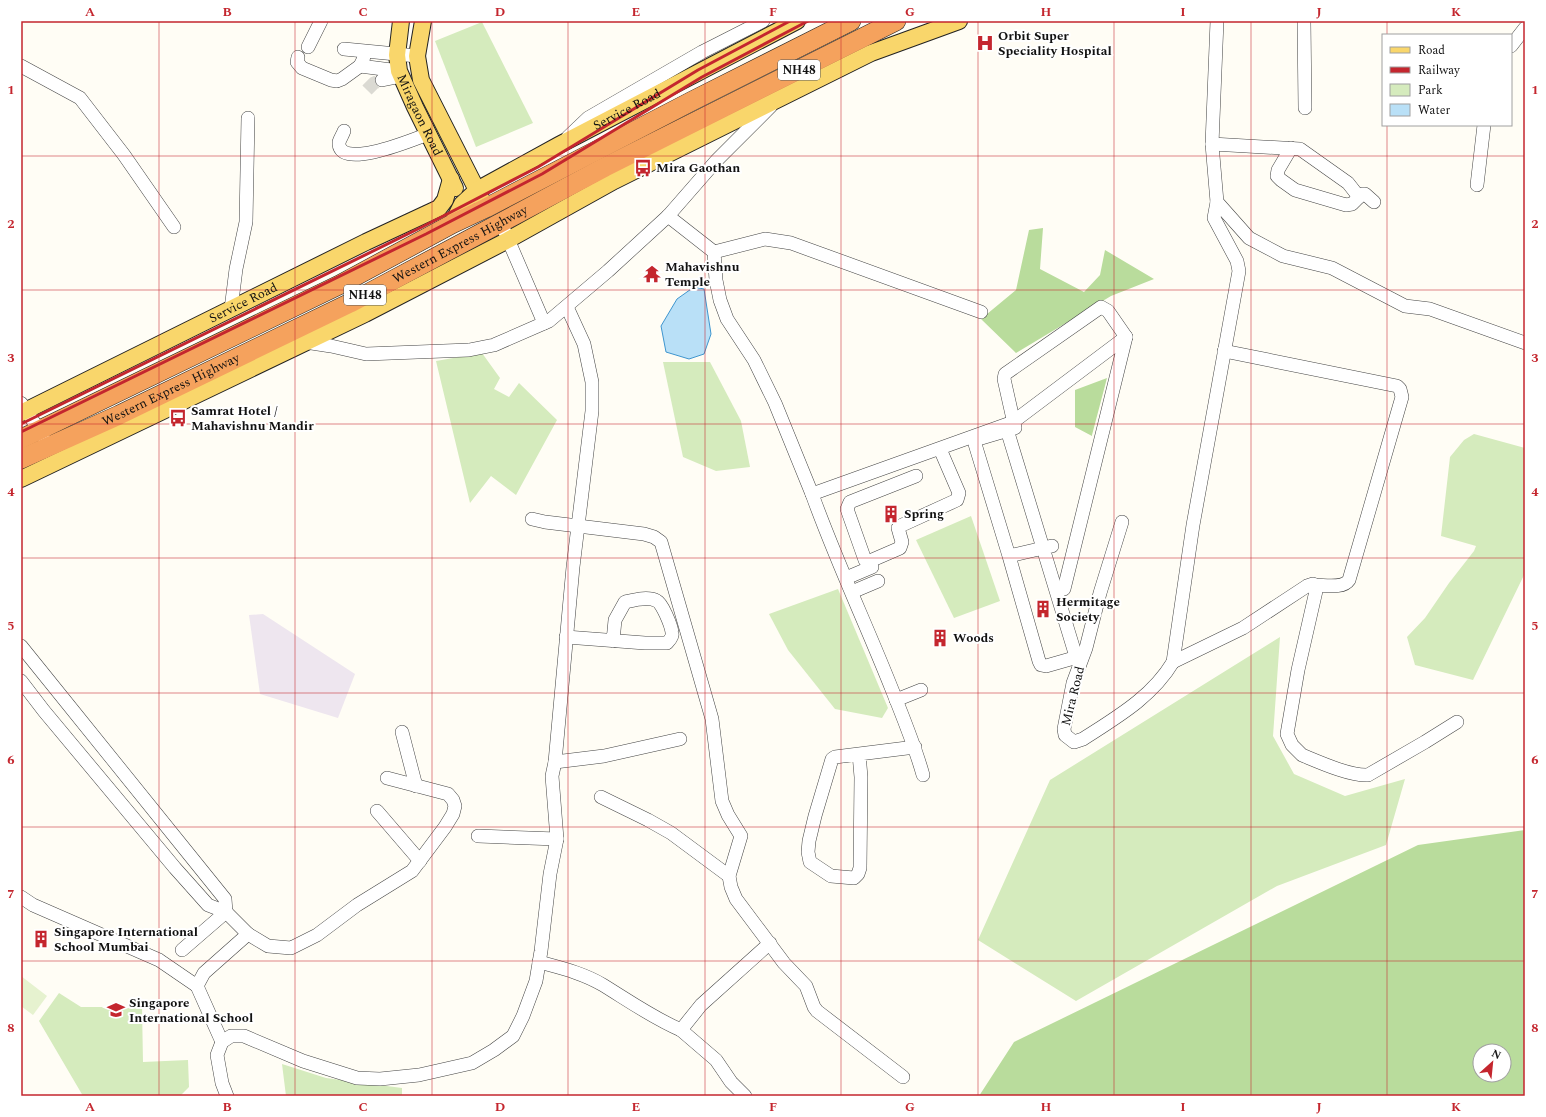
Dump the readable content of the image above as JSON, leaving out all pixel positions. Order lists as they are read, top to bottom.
{
  "streets": {
    "highway": ["NH48", "Western Express Highway"],
    "main road": ["Service Road", "Miragaon Road"],
    "street": ["Mira Road"]
  },
  "crossings": [
    ["Service Road", "Miragaon Road"],
    ["Miragaon Road", "Western Express Highway"]
  ],
  "places": {
    "hospital": ["Orbit Super Speciality Hospital"],
    "bus stop": ["Mira Gaothan", "Samrat Hotel / Mahavishnu Mandir"],
    "temple": ["Mahavishnu Temple"],
    "building": [
      "Spring",
      "Hermitage Society",
      "Woods",
      "Singapore International School Mumbai"
    ],
    "school or university": ["Singapore International School"]
  },
  "legend": [
    "Road",
    "Railway",
    "Park",
    "Water"
  ],
  "north": "top right",
  "grid": {
    "columns": [
      "A",
      "B",
      "C",
      "D",
      "E",
      "F",
      "G",
      "H",
      "I",
      "J",
      "K"
    ],
    "rows": [
      "1",
      "2",
      "3",
      "4",
      "5",
      "6",
      "7",
      "8"
    ]
  }
}
